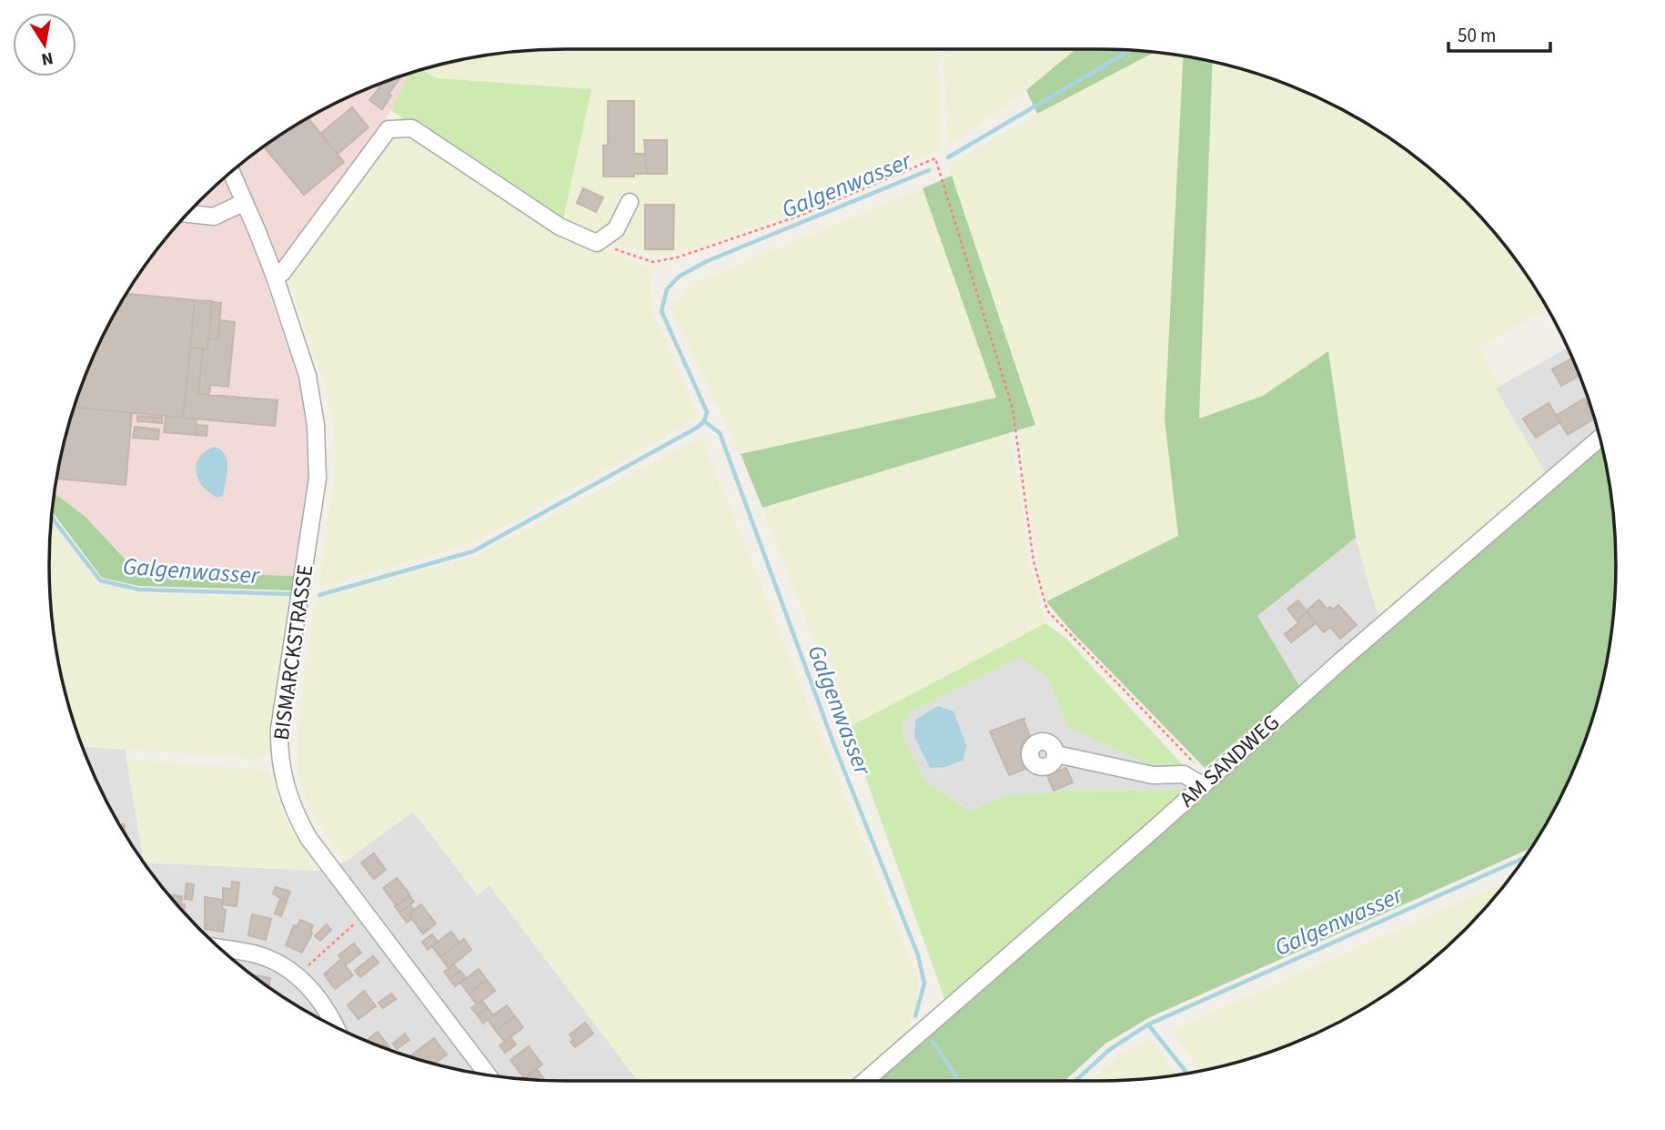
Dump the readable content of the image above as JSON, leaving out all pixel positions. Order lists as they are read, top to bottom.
{
  "streets": {
    "street": ["BISMARCKSTRASSE", "AM SANDWEG"]
  },
  "water": ["Galgenwasser"],
  "scale_bar": "50 m",
  "north": "bottom"
}
